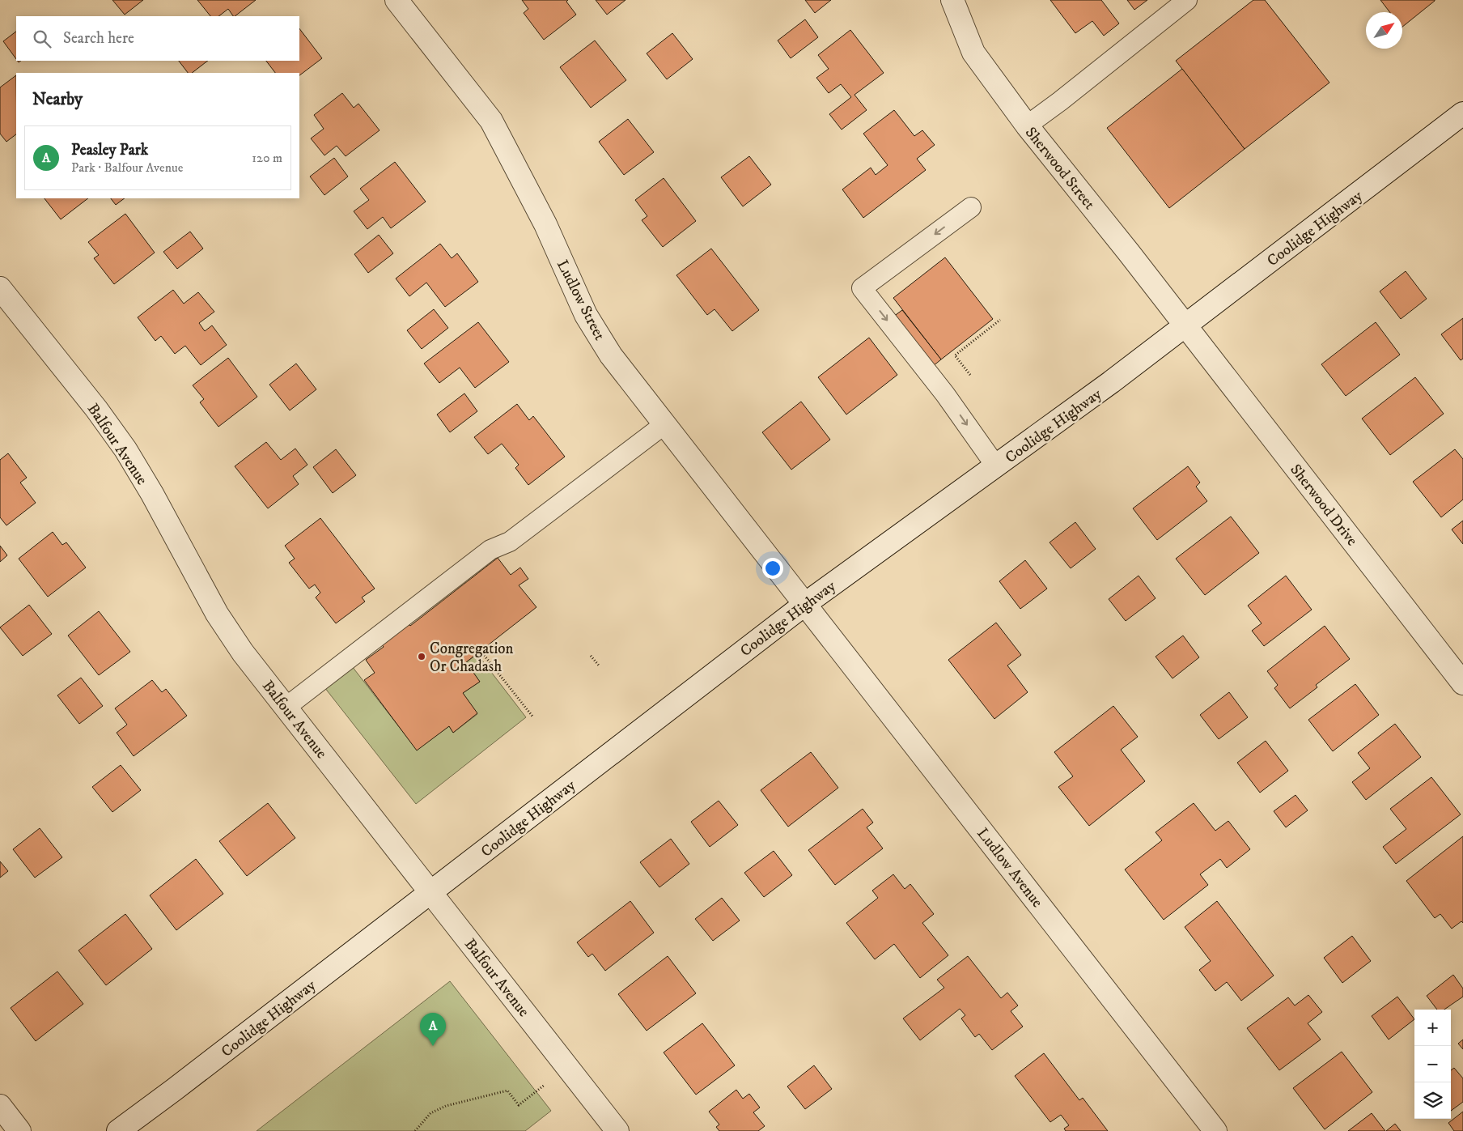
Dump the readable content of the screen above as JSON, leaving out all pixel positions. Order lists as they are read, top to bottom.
{
  "streets": {
    "street": [
      "Sherwood Street",
      "Coolidge Highway",
      "Ludlow Street",
      "Balfour Avenue",
      "Sherwood Drive",
      "Ludlow Avenue"
    ]
  },
  "crossings": [
    ["Sherwood Street", "Coolidge Highway"],
    ["Sherwood Street", "Sherwood Drive"],
    ["Coolidge Highway", "Ludlow Street"],
    ["Coolidge Highway", "Balfour Avenue"],
    ["Coolidge Highway", "Sherwood Drive"],
    ["Coolidge Highway", "Ludlow Avenue"],
    ["Ludlow Street", "Ludlow Avenue"]
  ],
  "places": ["Congregation Or Chadash"],
  "north": "top right",
  "page": {
    "search": "Search here",
    "heading": "Nearby",
    "list": [
      {
        "mark": "A",
        "name": "Peasley Park",
        "note": "Park · Balfour Avenue",
        "value": "120 m"
      }
    ],
    "map_buttons": ["+", "−"],
    "pins": "A"
  }
}
